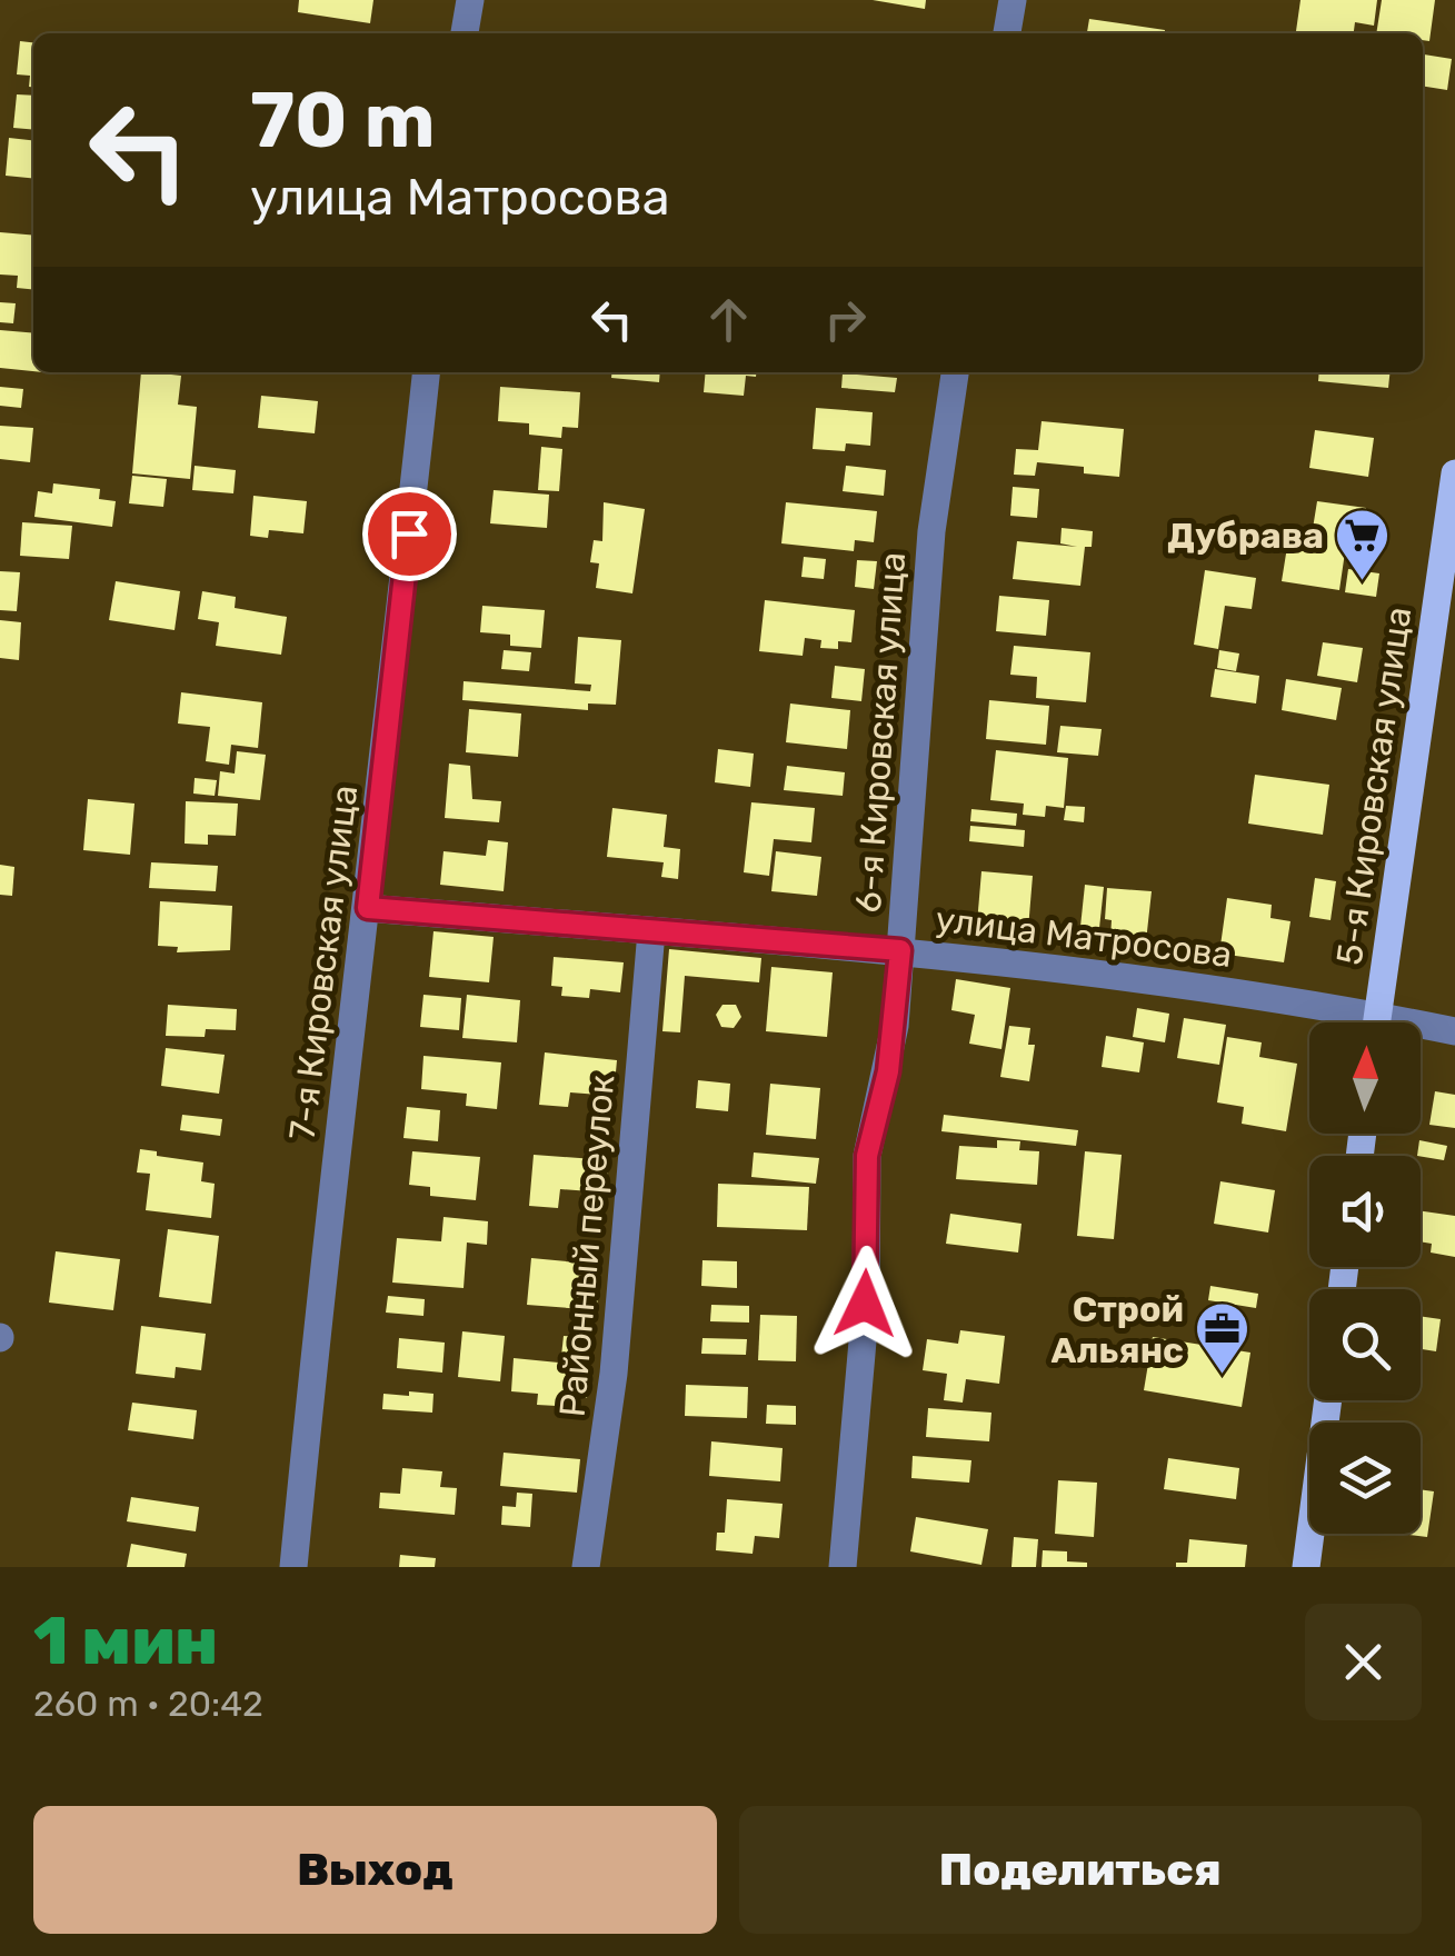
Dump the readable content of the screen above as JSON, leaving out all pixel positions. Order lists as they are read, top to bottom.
{
  "streets": {
    "main road": ["5-я Кировская улица"],
    "street": [
      "6-я Кировская улица",
      "улица Матросова",
      "7-я Кировская улица",
      "Районный переулок"
    ]
  },
  "crossings": [
    ["6-я Кировская улица", "улица Матросова"],
    ["улица Матросова", "7-я Кировская улица"],
    ["улица Матросова", "Районный переулок"]
  ],
  "places": {
    "supermarket": ["Дубрава"],
    "office": ["Строй Альянс"]
  },
  "north": "top",
  "page": {
    "turn": ["70 m", "улица Матросова"],
    "heading": ["1 мин", "260 m · 20:42"],
    "buttons": ["Выход", "Поделиться"]
  }
}
